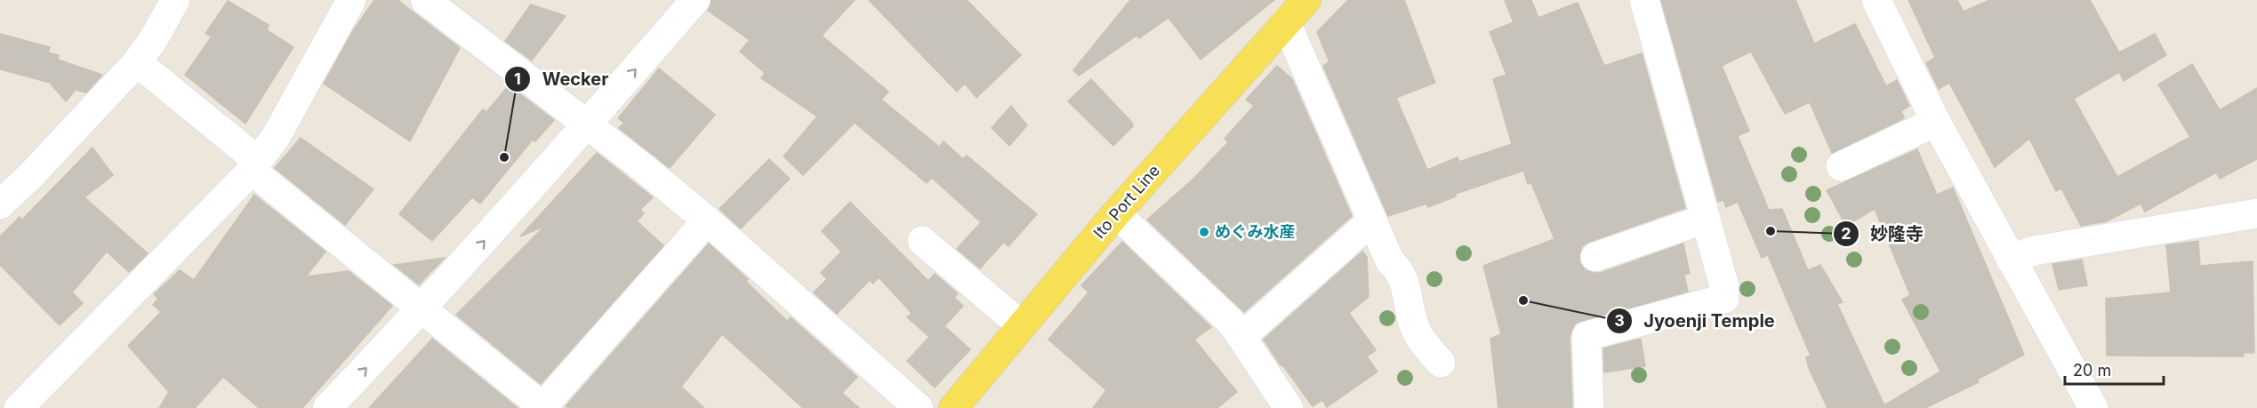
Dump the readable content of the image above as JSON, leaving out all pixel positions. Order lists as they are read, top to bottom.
{
  "streets": {
    "main road": ["Ito Port Line"]
  },
  "places": [
    "Wecker",
    "妙隆寺",
    "めぐみ水産",
    "Jyoenji Temple"
  ],
  "scale_bar": "20 m"
}
